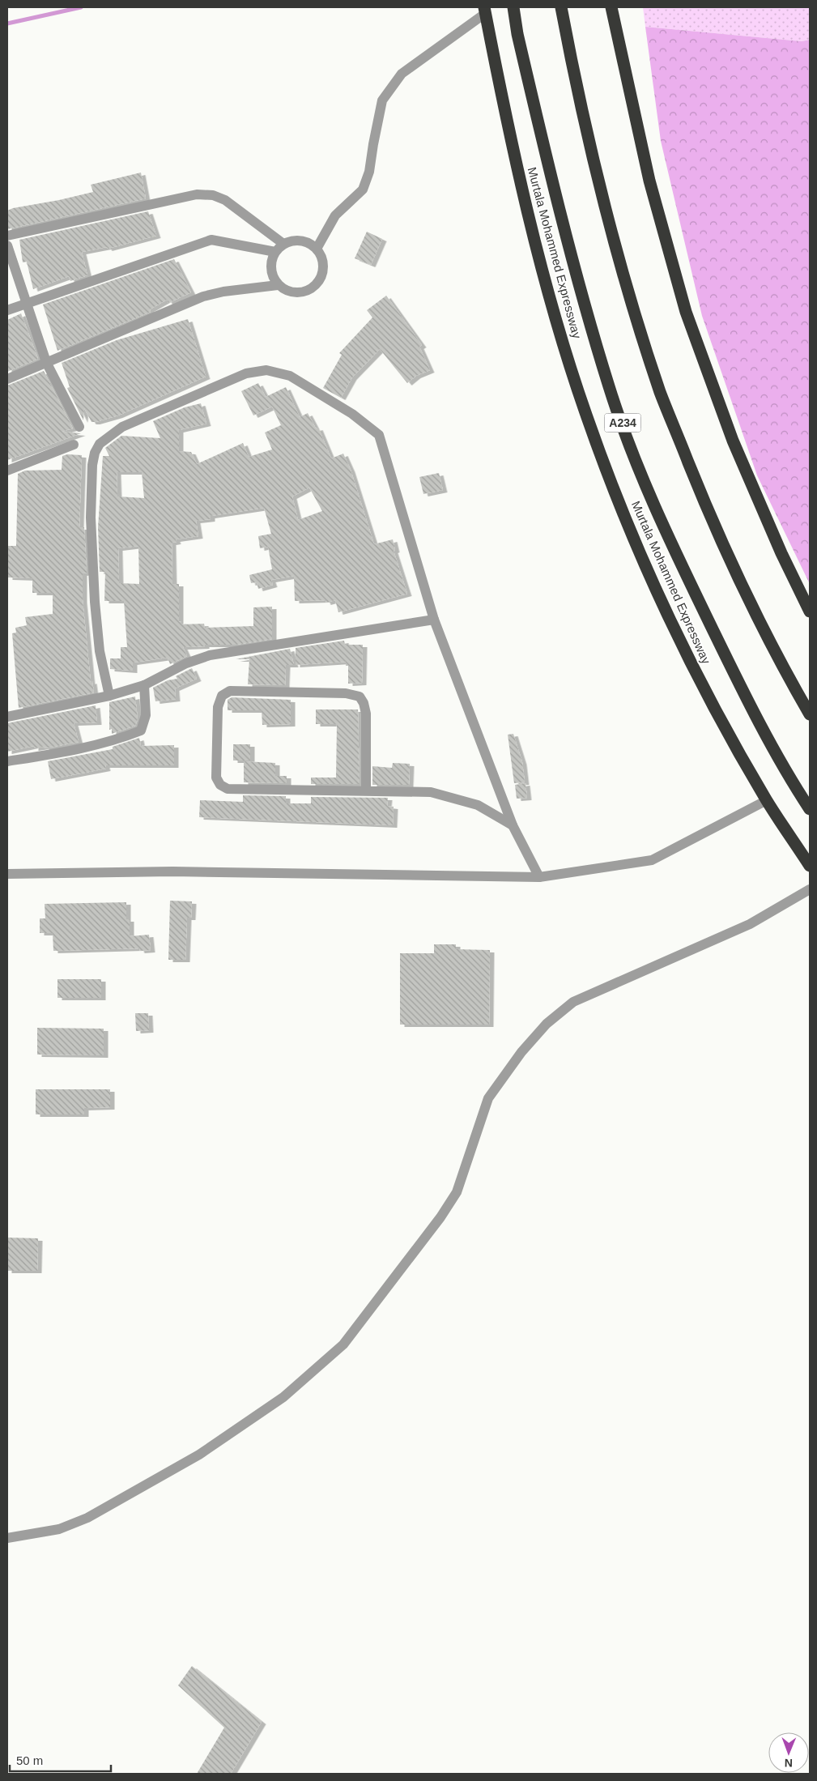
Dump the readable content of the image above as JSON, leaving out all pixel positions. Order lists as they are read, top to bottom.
{
  "streets": {
    "highway": ["Murtala Mohammed Expressway", "A234"]
  },
  "scale_bar": "50 m",
  "north": "bottom"
}
